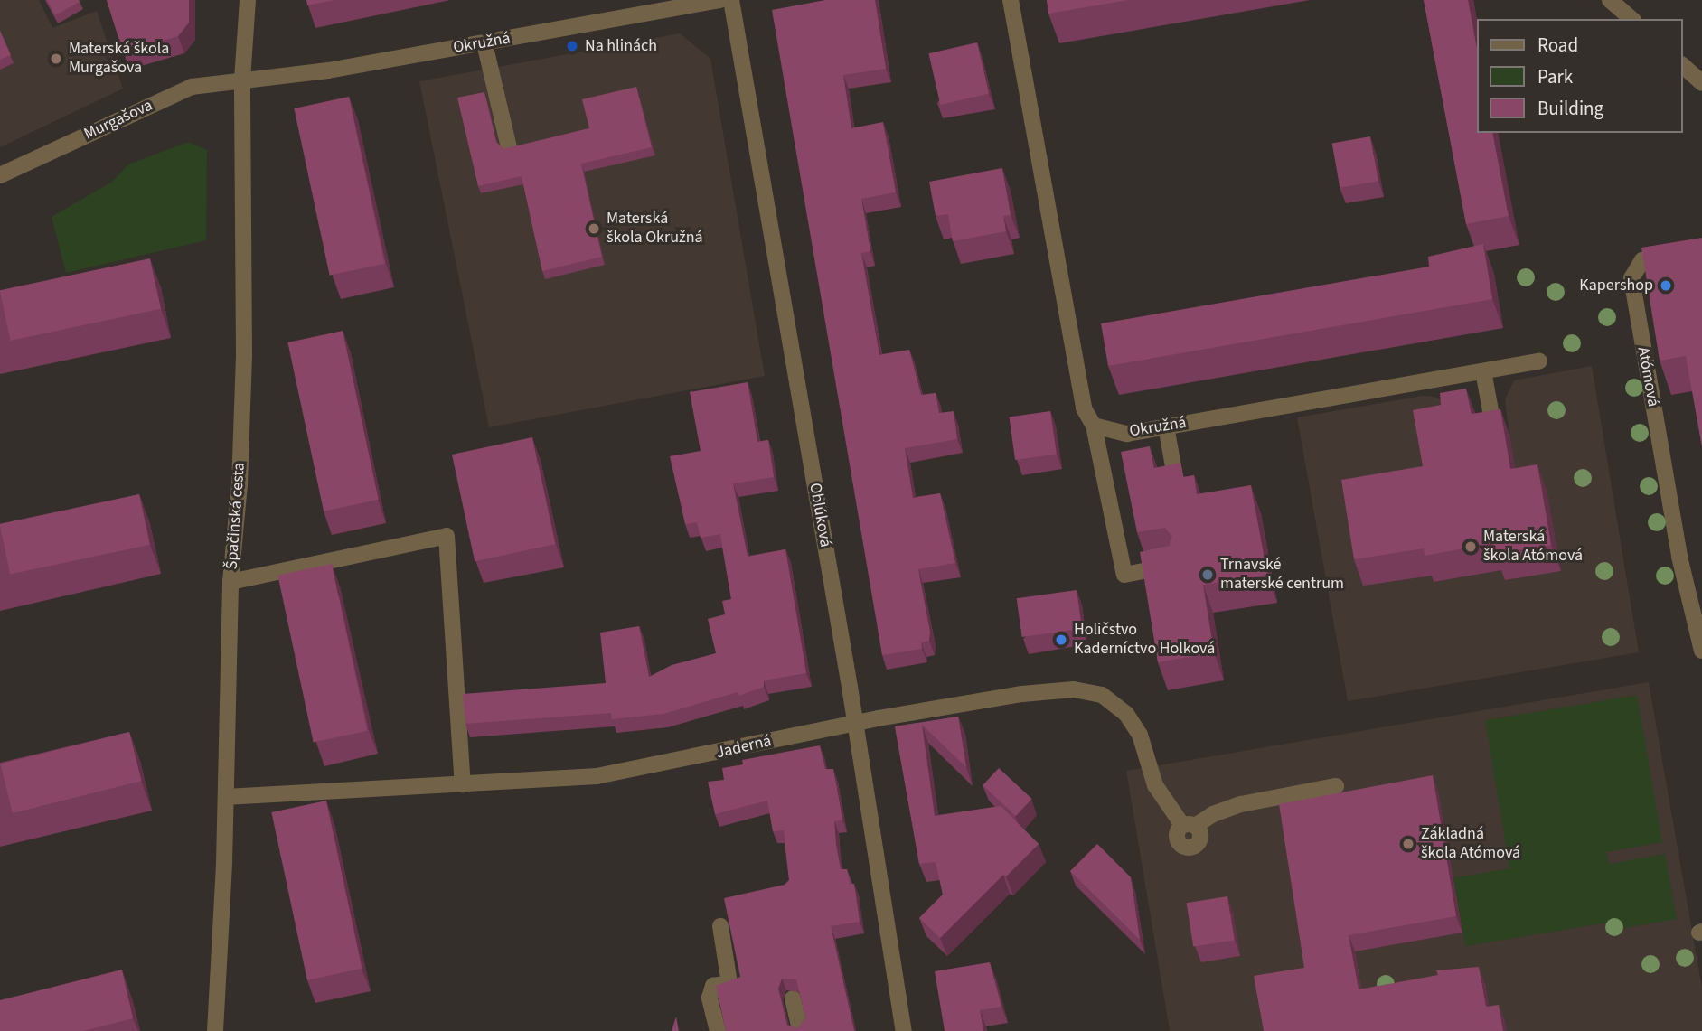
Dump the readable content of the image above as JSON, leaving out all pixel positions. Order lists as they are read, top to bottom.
{
  "streets": {
    "street": [
      "Okružná",
      "Murgašova",
      "Atómová",
      "Oblúková",
      "Špačinská cesta",
      "Jaderná"
    ]
  },
  "crossings": [
    ["Okružná", "Murgašova"],
    ["Okružná", "Špačinská cesta"],
    ["Murgašova", "Špačinská cesta"],
    ["Oblúková", "Jaderná"],
    ["Špačinská cesta", "Jaderná"]
  ],
  "places": [
    "Na hlinách",
    "Materská škola Murgašova",
    "Materská škola Okružná",
    "Kapershop",
    "Materská škola Atómová",
    "Trnavské materské centrum",
    "Holičstvo Kaderníctvo Holková",
    "Základná škola Atómová"
  ],
  "legend": ["Road", "Park", "Building"]
}
